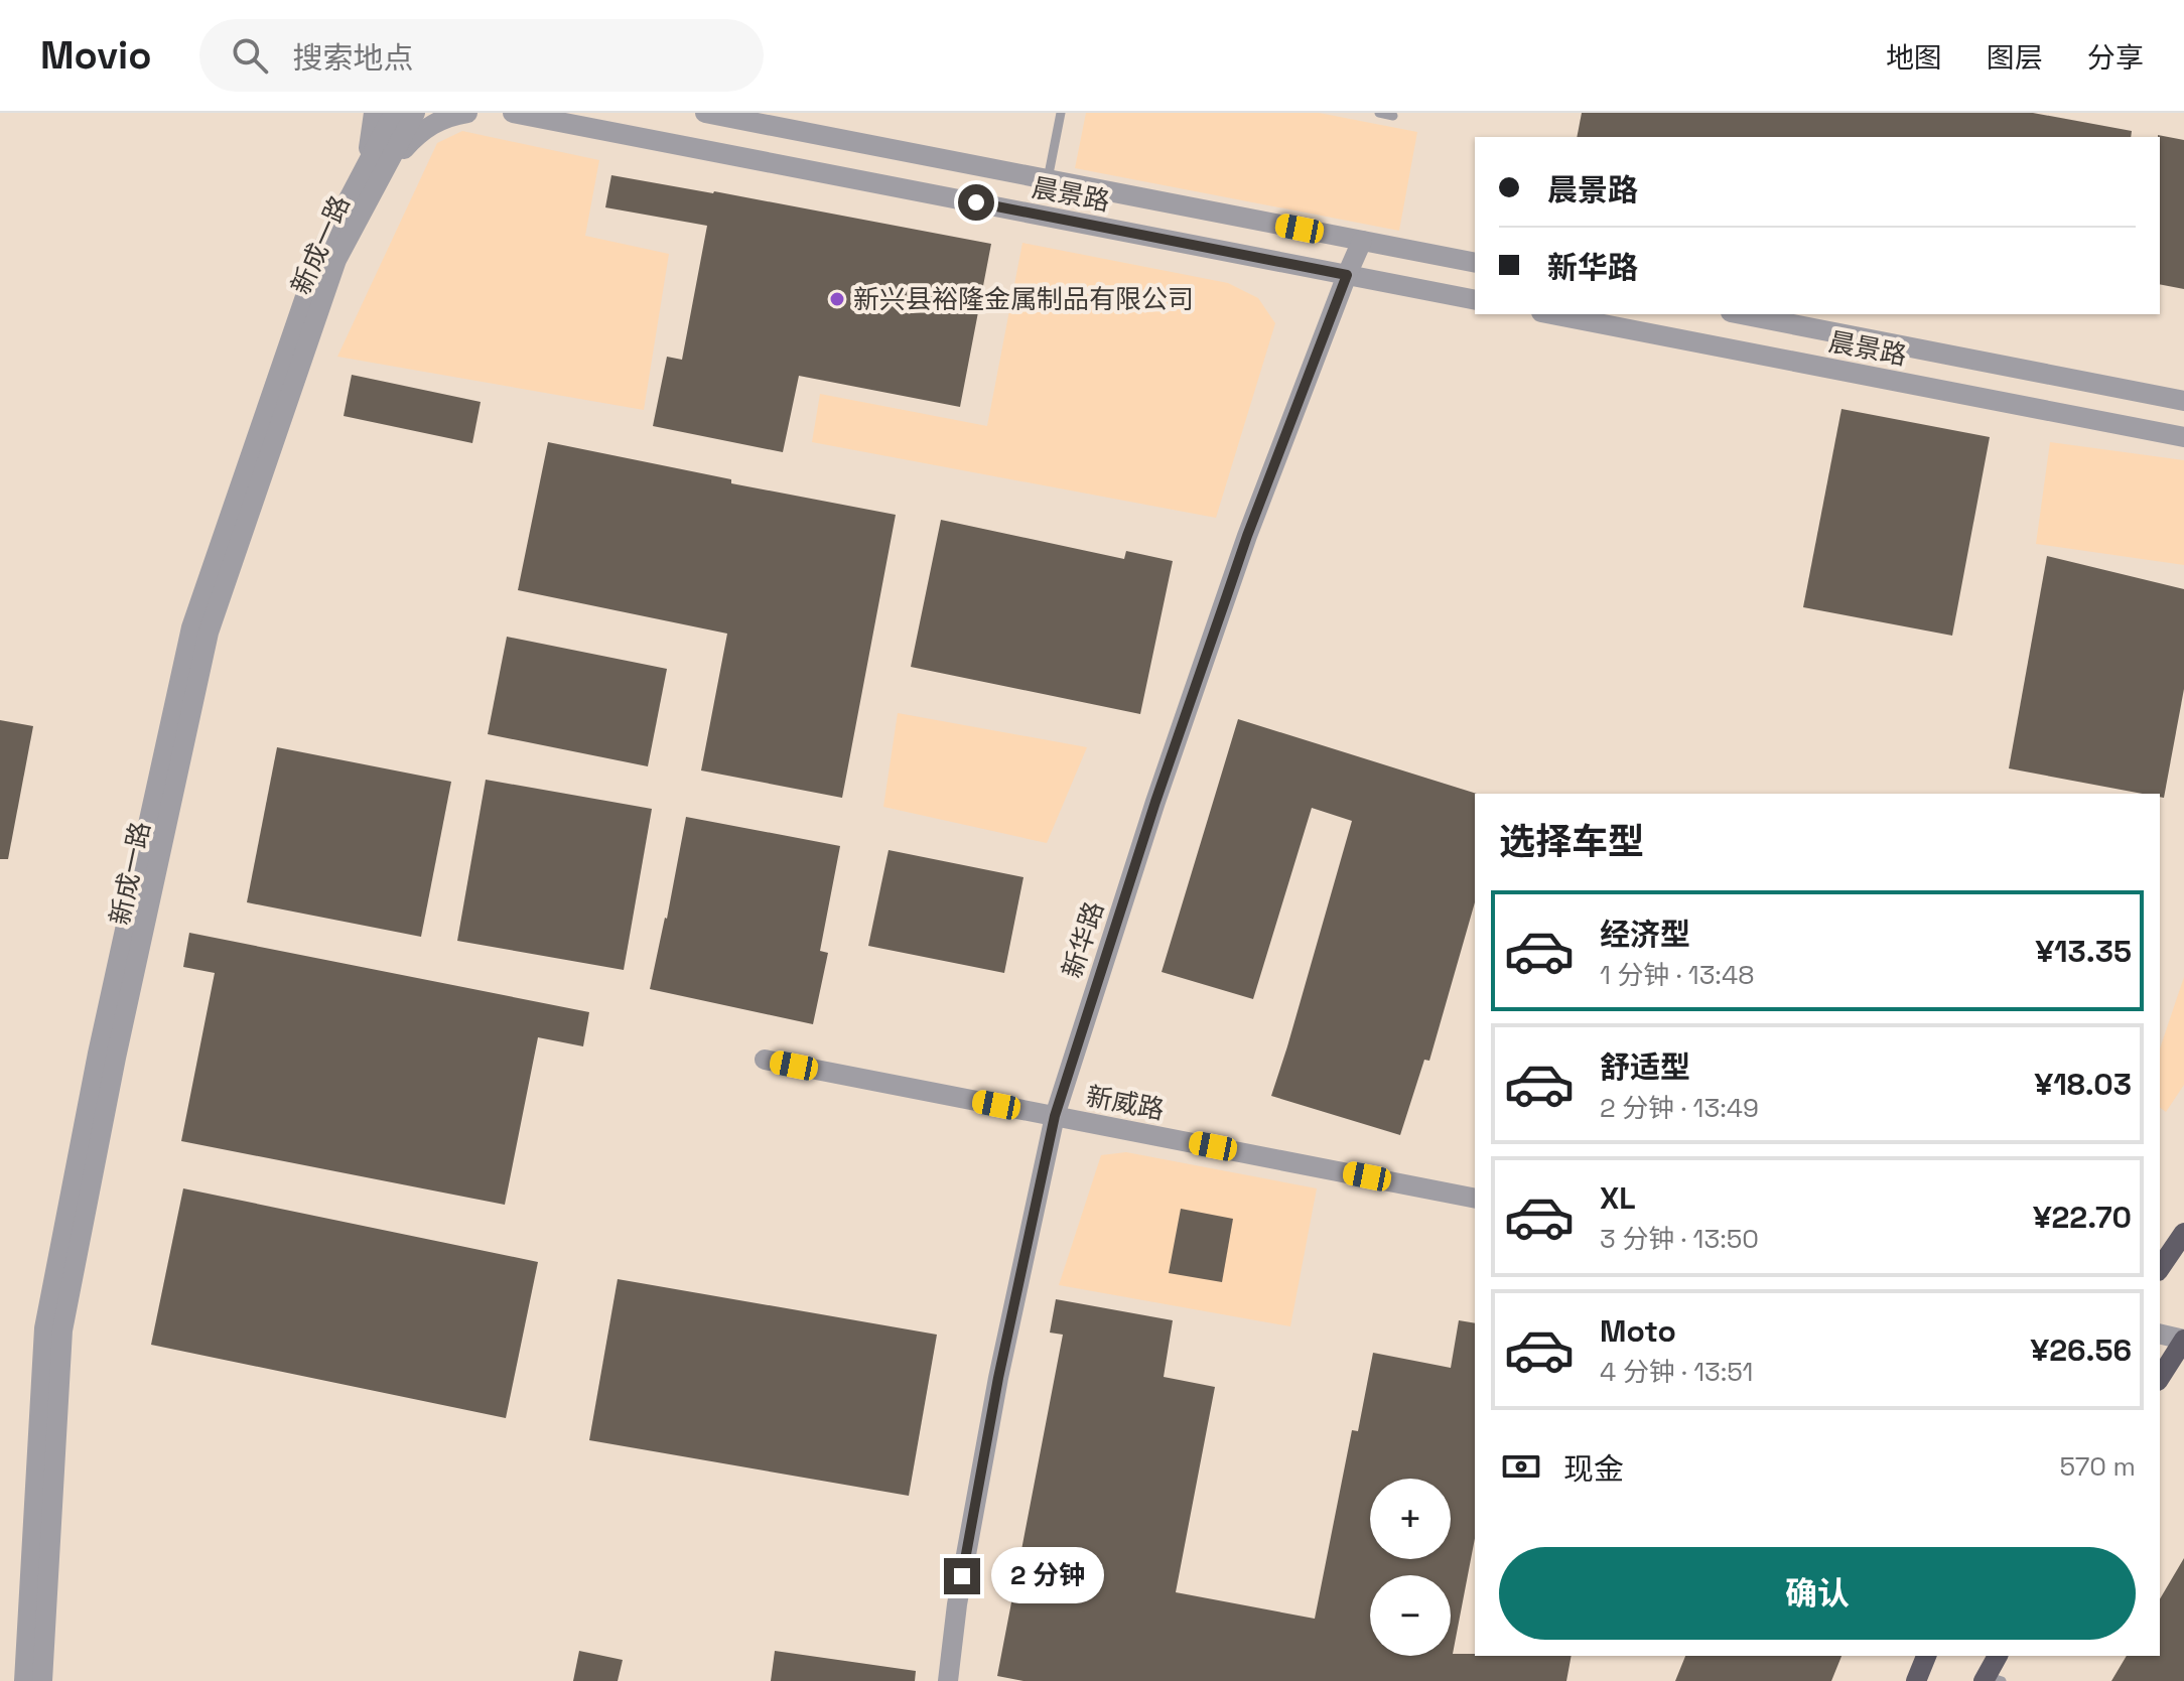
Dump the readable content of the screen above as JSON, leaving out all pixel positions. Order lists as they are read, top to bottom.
{
  "streets": {
    "street": [
      "晨景路",
      "新成一路",
      "新华路",
      "新威路"
    ]
  },
  "crossings": [
    ["晨景路", "新华路"],
    ["新华路", "新威路"]
  ],
  "places": ["新兴县裕隆金属制品有限公司"],
  "page": {
    "header": "Movio",
    "search": "搜索地点",
    "nav": ["地图", "图层", "分享"],
    "banner": ["晨景路", "新华路"],
    "heading": "选择车型",
    "list": [
      {
        "name": "经济型",
        "note": "1 分钟 · 13:48",
        "value": "¥13.35"
      },
      {
        "name": "舒适型",
        "note": "2 分钟 · 13:49",
        "value": "¥18.03"
      },
      {
        "name": "XL",
        "note": "3 分钟 · 13:50",
        "value": "¥22.70"
      },
      {
        "name": "Moto",
        "note": "4 分钟 · 13:51",
        "value": "¥26.56"
      }
    ],
    "pay": ["现金", "570 m"],
    "map_buttons": ["+", "−"],
    "buttons": "确认",
    "bubble": "2 分钟"
  }
}
